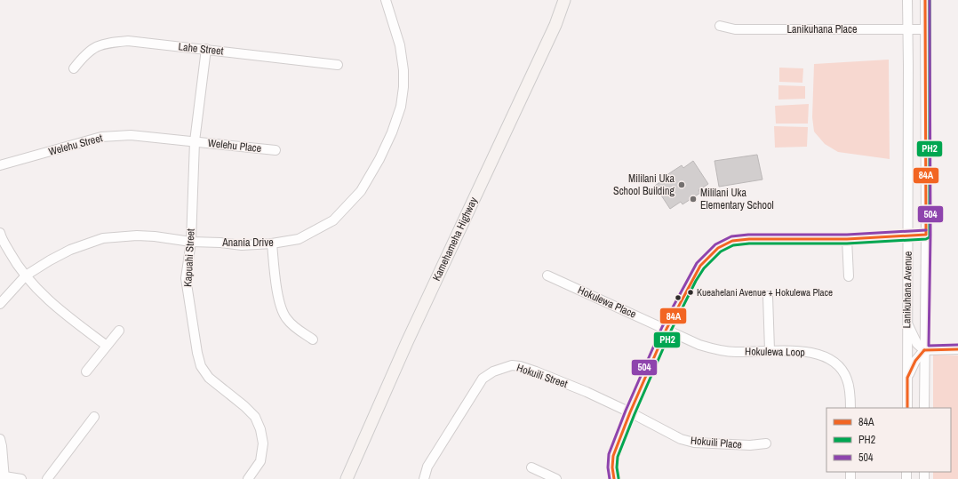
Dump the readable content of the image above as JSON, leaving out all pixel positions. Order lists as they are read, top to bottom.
{
  "streets": {
    "main road": ["Kamehameha Highway"],
    "street": [
      "Lanikuhana Place",
      "Lahe Street",
      "Welehu Street",
      "Welehu Place",
      "Anania Drive",
      "Kapuahi Street",
      "Lanikuhana Avenue",
      "Hokulewa Place",
      "Hokulewa Loop",
      "Hokuili Street",
      "Hokuili Place"
    ]
  },
  "crossings": [
    ["Lanikuhana Place", "Lanikuhana Avenue"],
    ["Lahe Street", "Kapuahi Street"],
    ["Welehu Street", "Welehu Place"],
    ["Welehu Street", "Kapuahi Street"],
    ["Welehu Place", "Kapuahi Street"],
    ["Anania Drive", "Kapuahi Street"],
    ["Hokulewa Place", "Hokulewa Loop"],
    ["Hokuili Street", "Hokuili Place"]
  ],
  "places": ["Mililani Uka School Building", "Mililani Uka Elementary School", "Kueahelani Avenue + Hokulewa Place"],
  "lines": ["transit line 84A", "transit line PH2", "transit line 504"],
  "legend": ["84A", "PH2", "504"]
}
